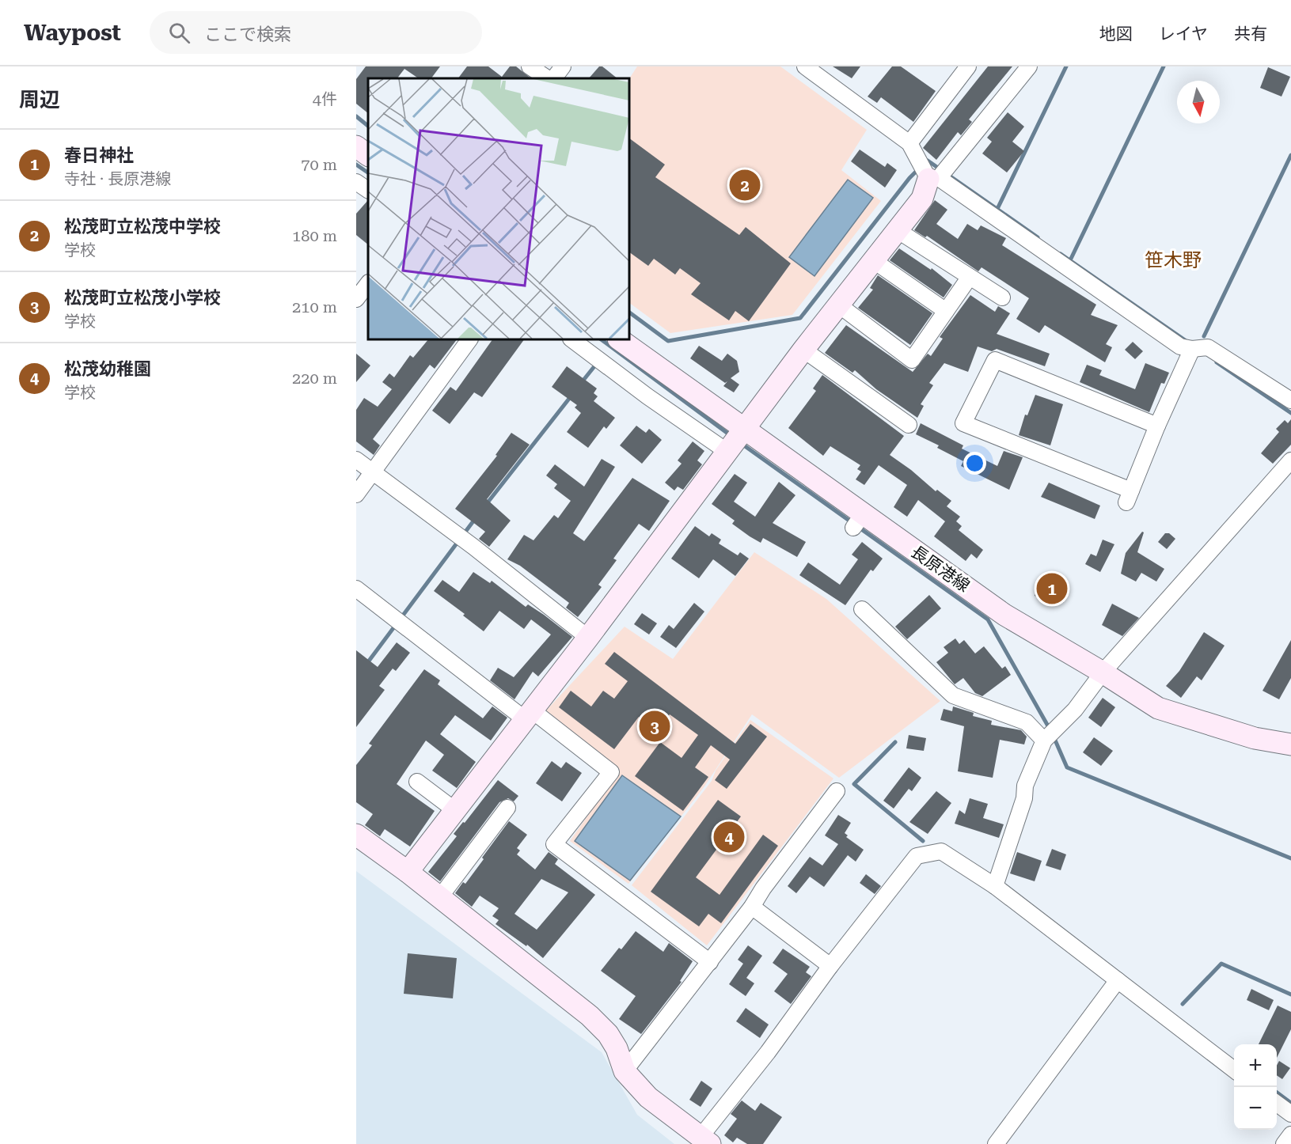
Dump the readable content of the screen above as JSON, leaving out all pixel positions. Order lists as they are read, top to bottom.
{
  "streets": {
    "street": ["長原港線"]
  },
  "districts": ["笹木野"],
  "north": "bottom",
  "page": {
    "header": "Waypost",
    "search": "ここで検索",
    "nav": ["地図", "レイヤ", "共有"],
    "heading": ["周辺", "4件"],
    "list": [
      {
        "mark": "1",
        "name": "春日神社",
        "note": "寺社 · 長原港線",
        "value": "70 m"
      },
      {
        "mark": "2",
        "name": "松茂町立松茂中学校",
        "note": "学校",
        "value": "180 m"
      },
      {
        "mark": "3",
        "name": "松茂町立松茂小学校",
        "note": "学校",
        "value": "210 m"
      },
      {
        "mark": "4",
        "name": "松茂幼稚園",
        "note": "学校",
        "value": "220 m"
      }
    ],
    "pins": [
      "2",
      "1",
      "3",
      "4"
    ],
    "map_buttons": ["+", "−"]
  }
}
